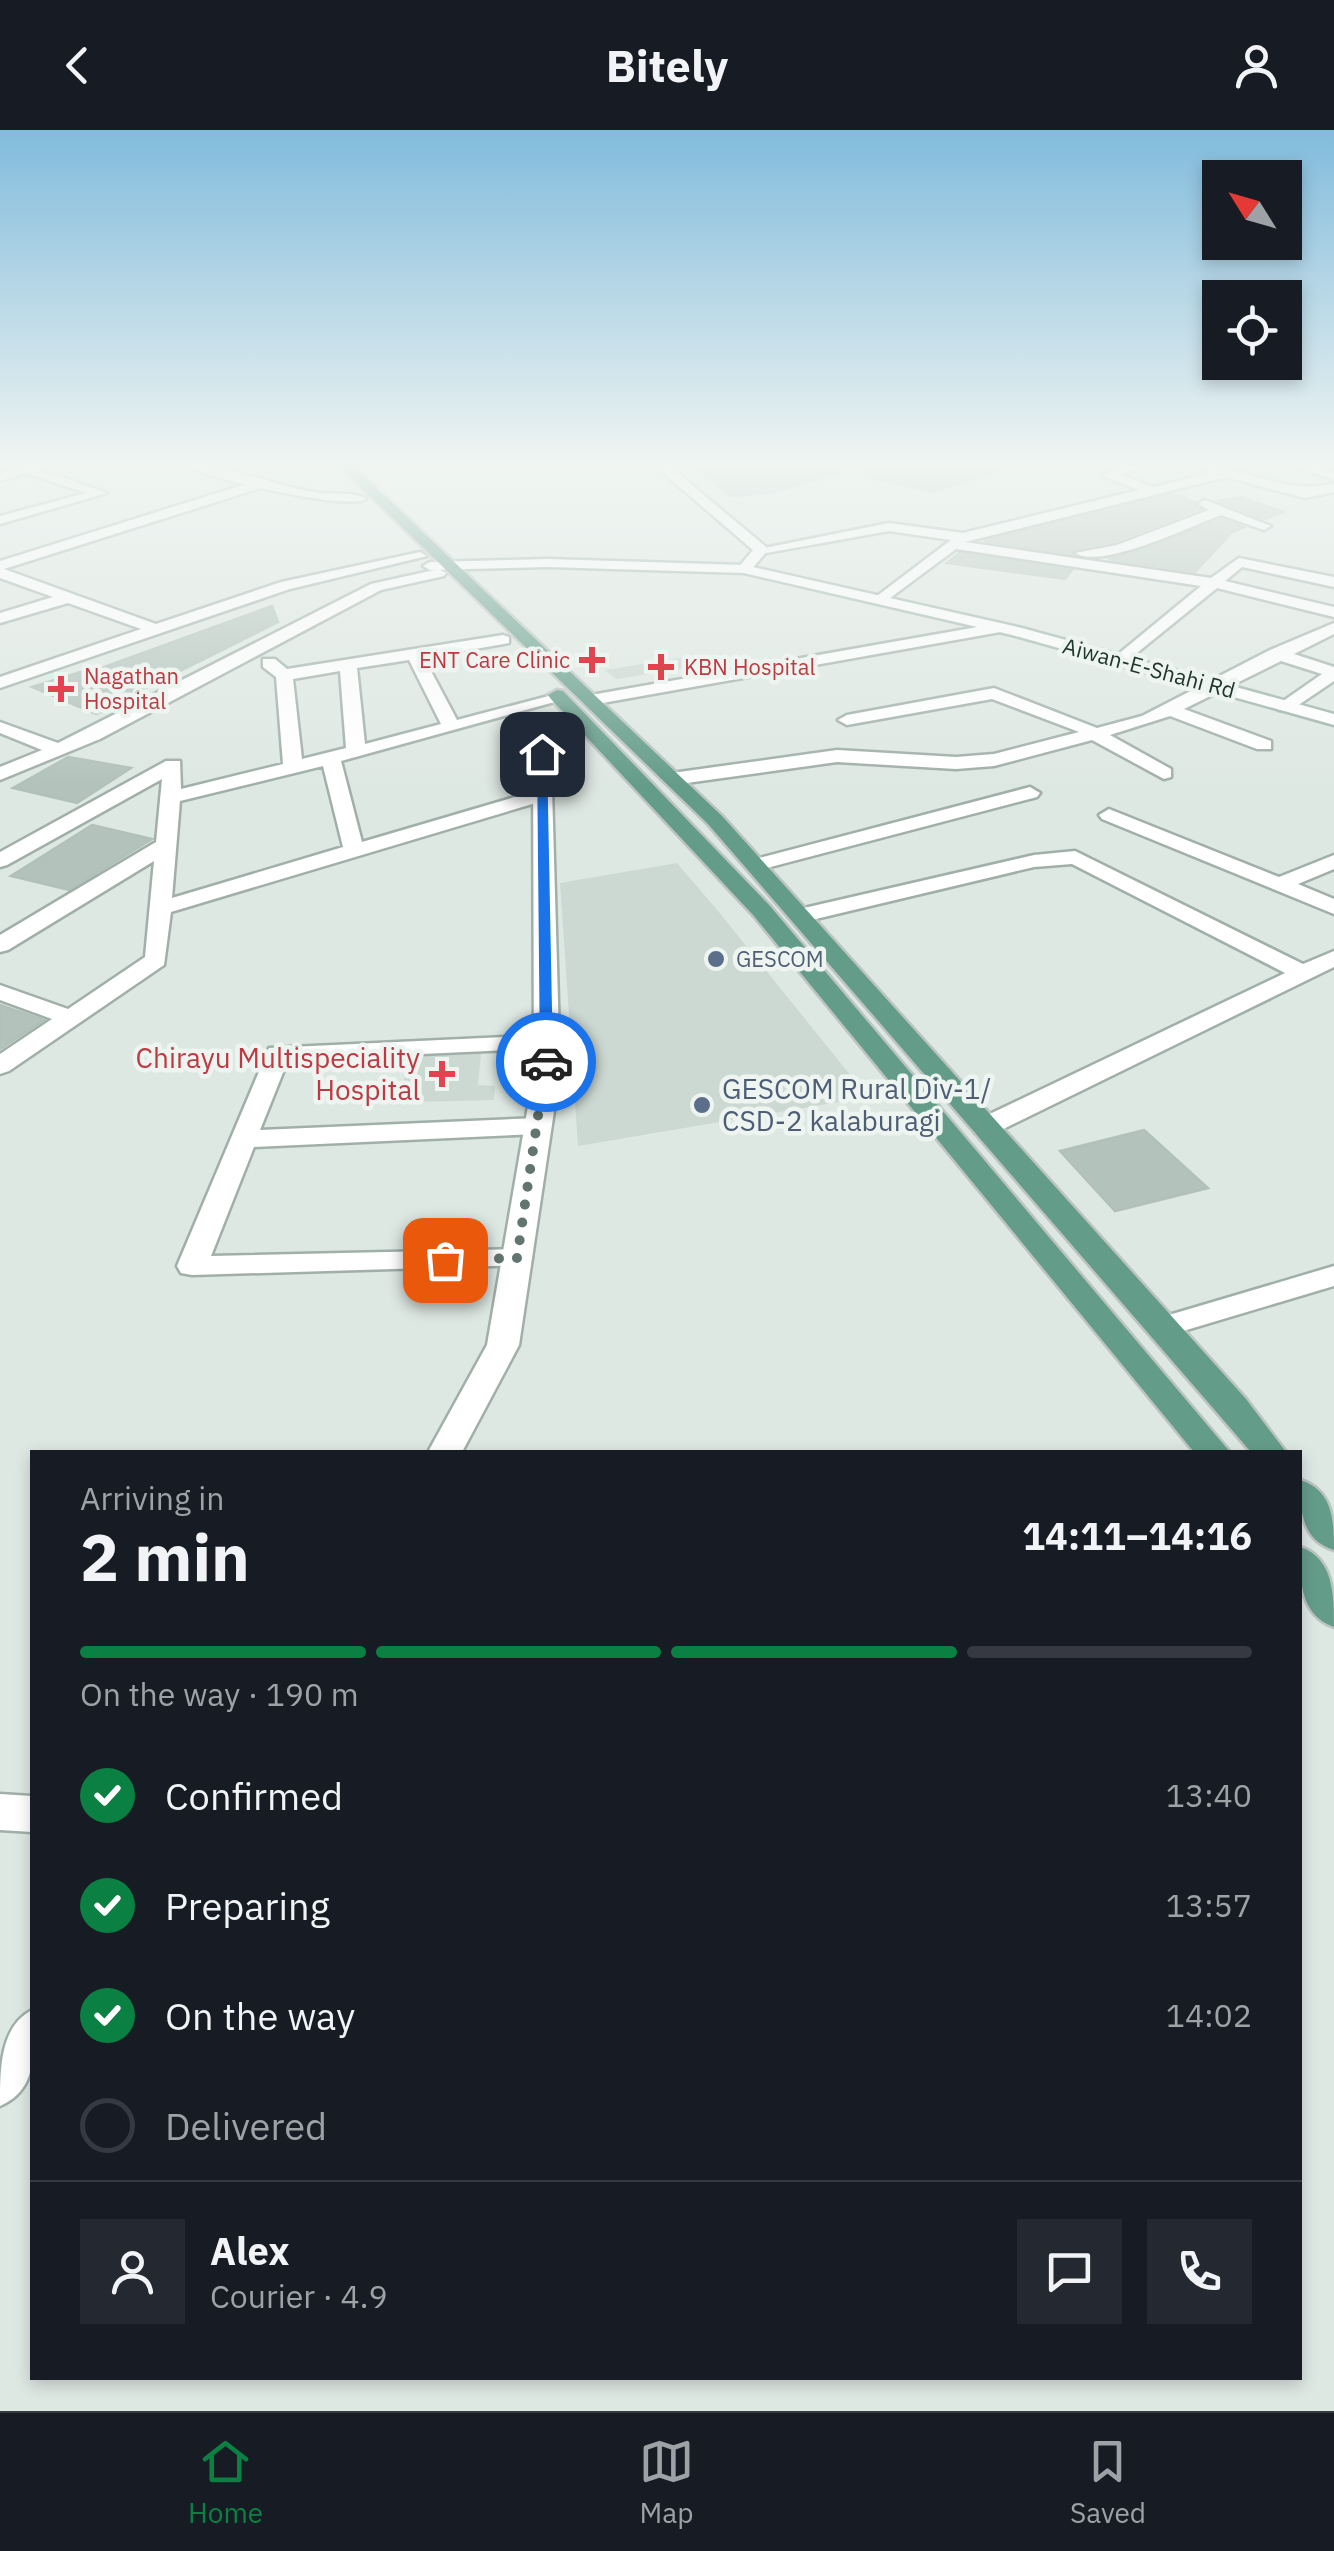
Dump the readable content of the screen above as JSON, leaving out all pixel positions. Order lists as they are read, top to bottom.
{
  "streets": {
    "street": ["Aiwan-E-Shahi Rd"]
  },
  "places": {
    "health": [
      "ENT Care Clinic",
      "KBN Hospital",
      "Nagathan Hospital",
      "Chirayu Multispeciality Hospital"
    ],
    "other": ["GESCOM", "GESCOM Rural Div-1/ CSD-2 kalaburagi"]
  },
  "north": "top left",
  "page": {
    "header": "Bitely",
    "heading": ["2 min", "Arriving in", "14:11–14:16"],
    "panel": ["Alex", "Courier · 4.9"],
    "bar": "On the way · 190 m",
    "list": [
      ["Confirmed", "13:40"],
      ["Preparing", "13:57"],
      ["On the way", "14:02"],
      "Delivered"
    ],
    "tabs": ["Home", "Map", "Saved"]
  }
}
